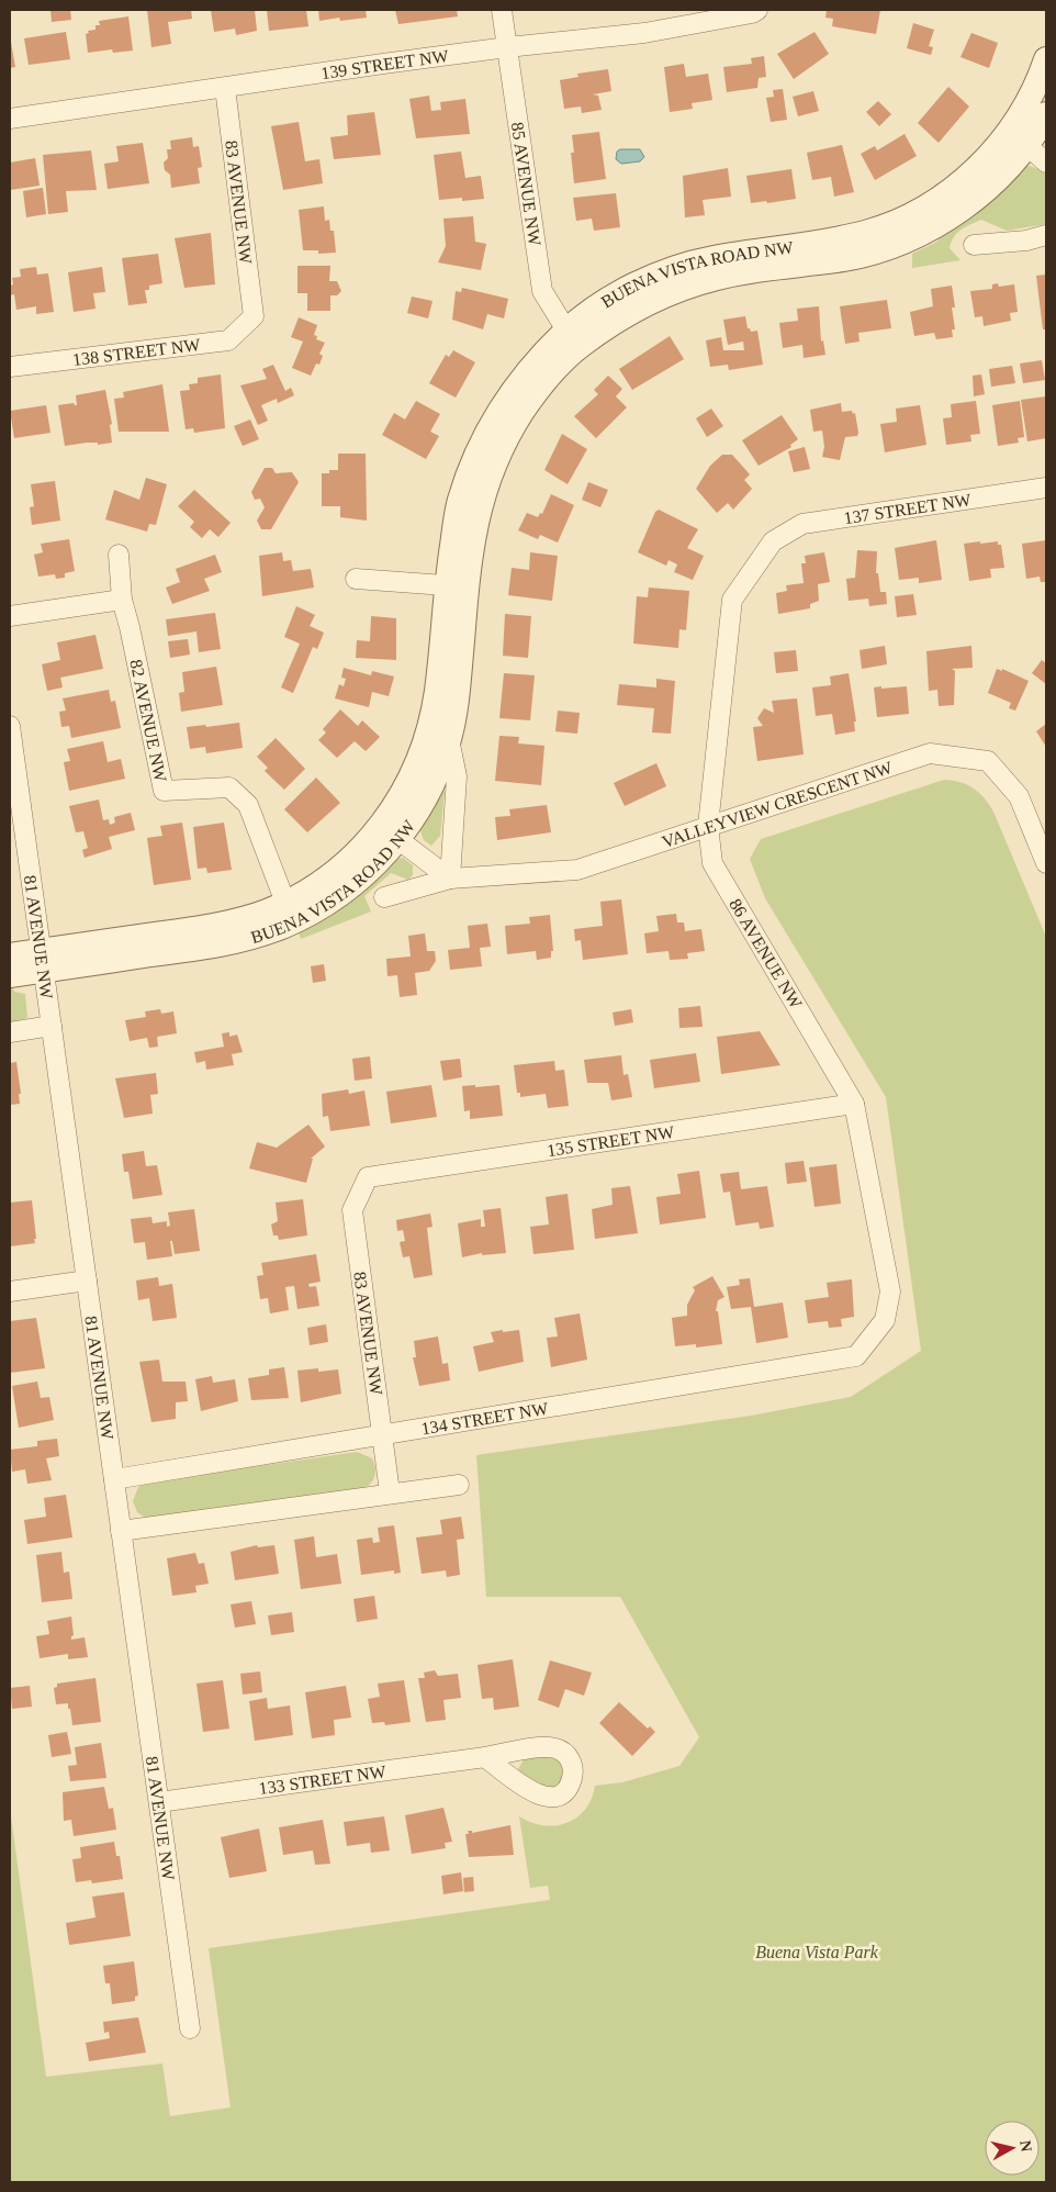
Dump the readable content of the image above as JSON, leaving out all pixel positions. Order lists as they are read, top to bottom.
{
  "streets": {
    "street": [
      "139 STREET NW",
      "85 AVENUE NW",
      "83 AVENUE NW",
      "BUENA VISTA ROAD NW",
      "138 STREET NW",
      "137 STREET NW",
      "82 AVENUE NW",
      "VALLEYVIEW CRESCENT NW",
      "81 AVENUE NW",
      "86 AVENUE NW",
      "135 STREET NW",
      "134 STREET NW",
      "133 STREET NW"
    ]
  },
  "crossings": [
    ["139 STREET NW", "85 AVENUE NW"],
    ["139 STREET NW", "83 AVENUE NW"],
    ["85 AVENUE NW", "BUENA VISTA ROAD NW"],
    ["83 AVENUE NW", "138 STREET NW"],
    ["83 AVENUE NW", "135 STREET NW"],
    ["83 AVENUE NW", "134 STREET NW"],
    ["BUENA VISTA ROAD NW", "82 AVENUE NW"],
    ["BUENA VISTA ROAD NW", "81 AVENUE NW"],
    ["137 STREET NW", "86 AVENUE NW"],
    ["VALLEYVIEW CRESCENT NW", "86 AVENUE NW"],
    ["81 AVENUE NW", "134 STREET NW"],
    ["81 AVENUE NW", "133 STREET NW"],
    ["86 AVENUE NW", "135 STREET NW"],
    ["86 AVENUE NW", "134 STREET NW"]
  ],
  "parks": ["Buena Vista Park"],
  "north": "right"
}
